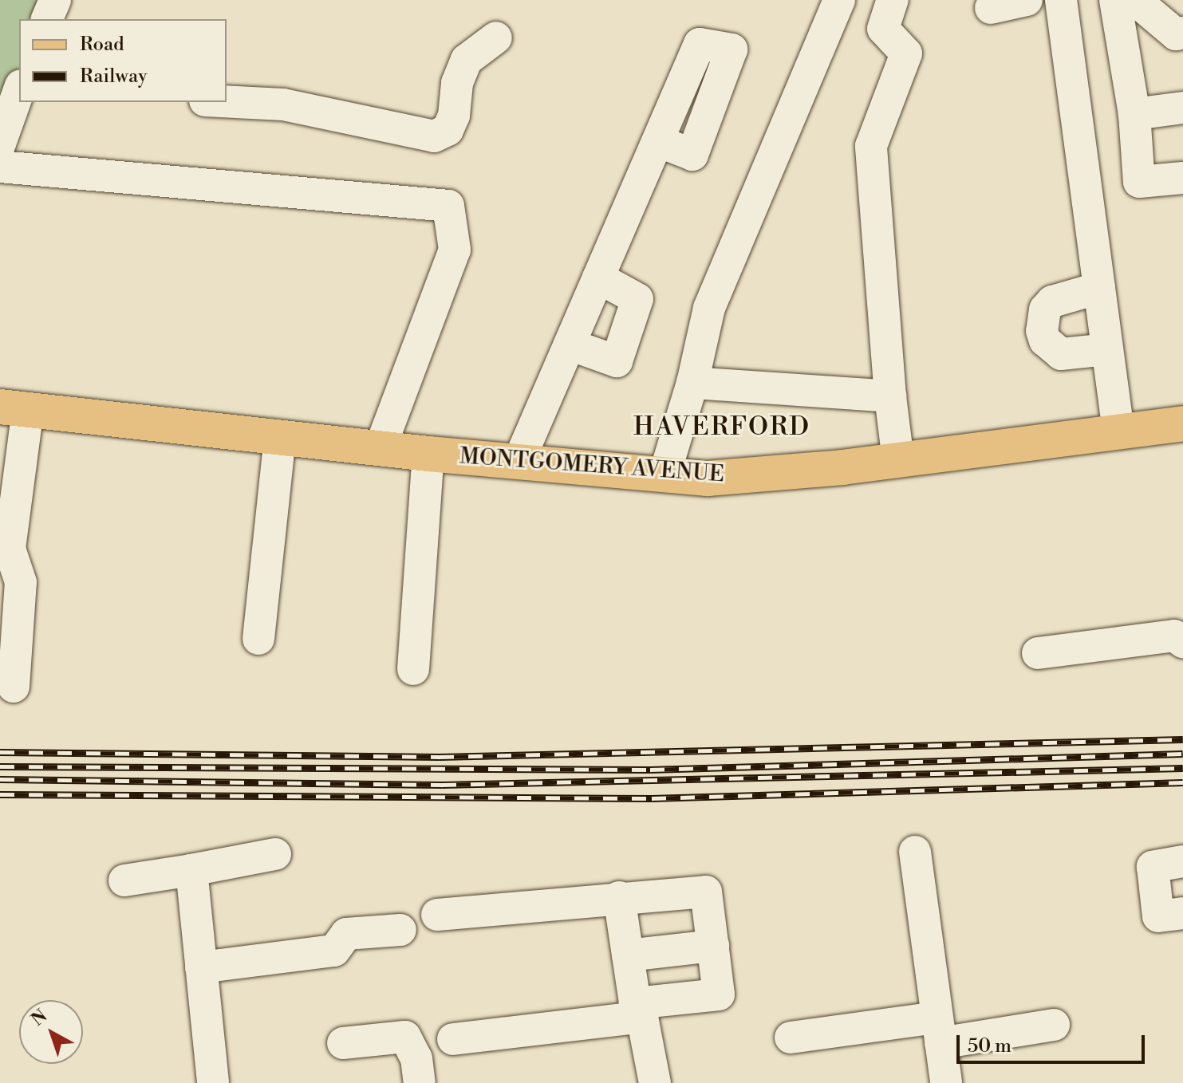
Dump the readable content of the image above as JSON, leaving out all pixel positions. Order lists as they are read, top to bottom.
{
  "streets": {
    "main road": ["MONTGOMERY AVENUE"]
  },
  "districts": ["HAVERFORD"],
  "legend": ["Road", "Railway"],
  "scale_bar": "50 m",
  "north": "top left"
}
